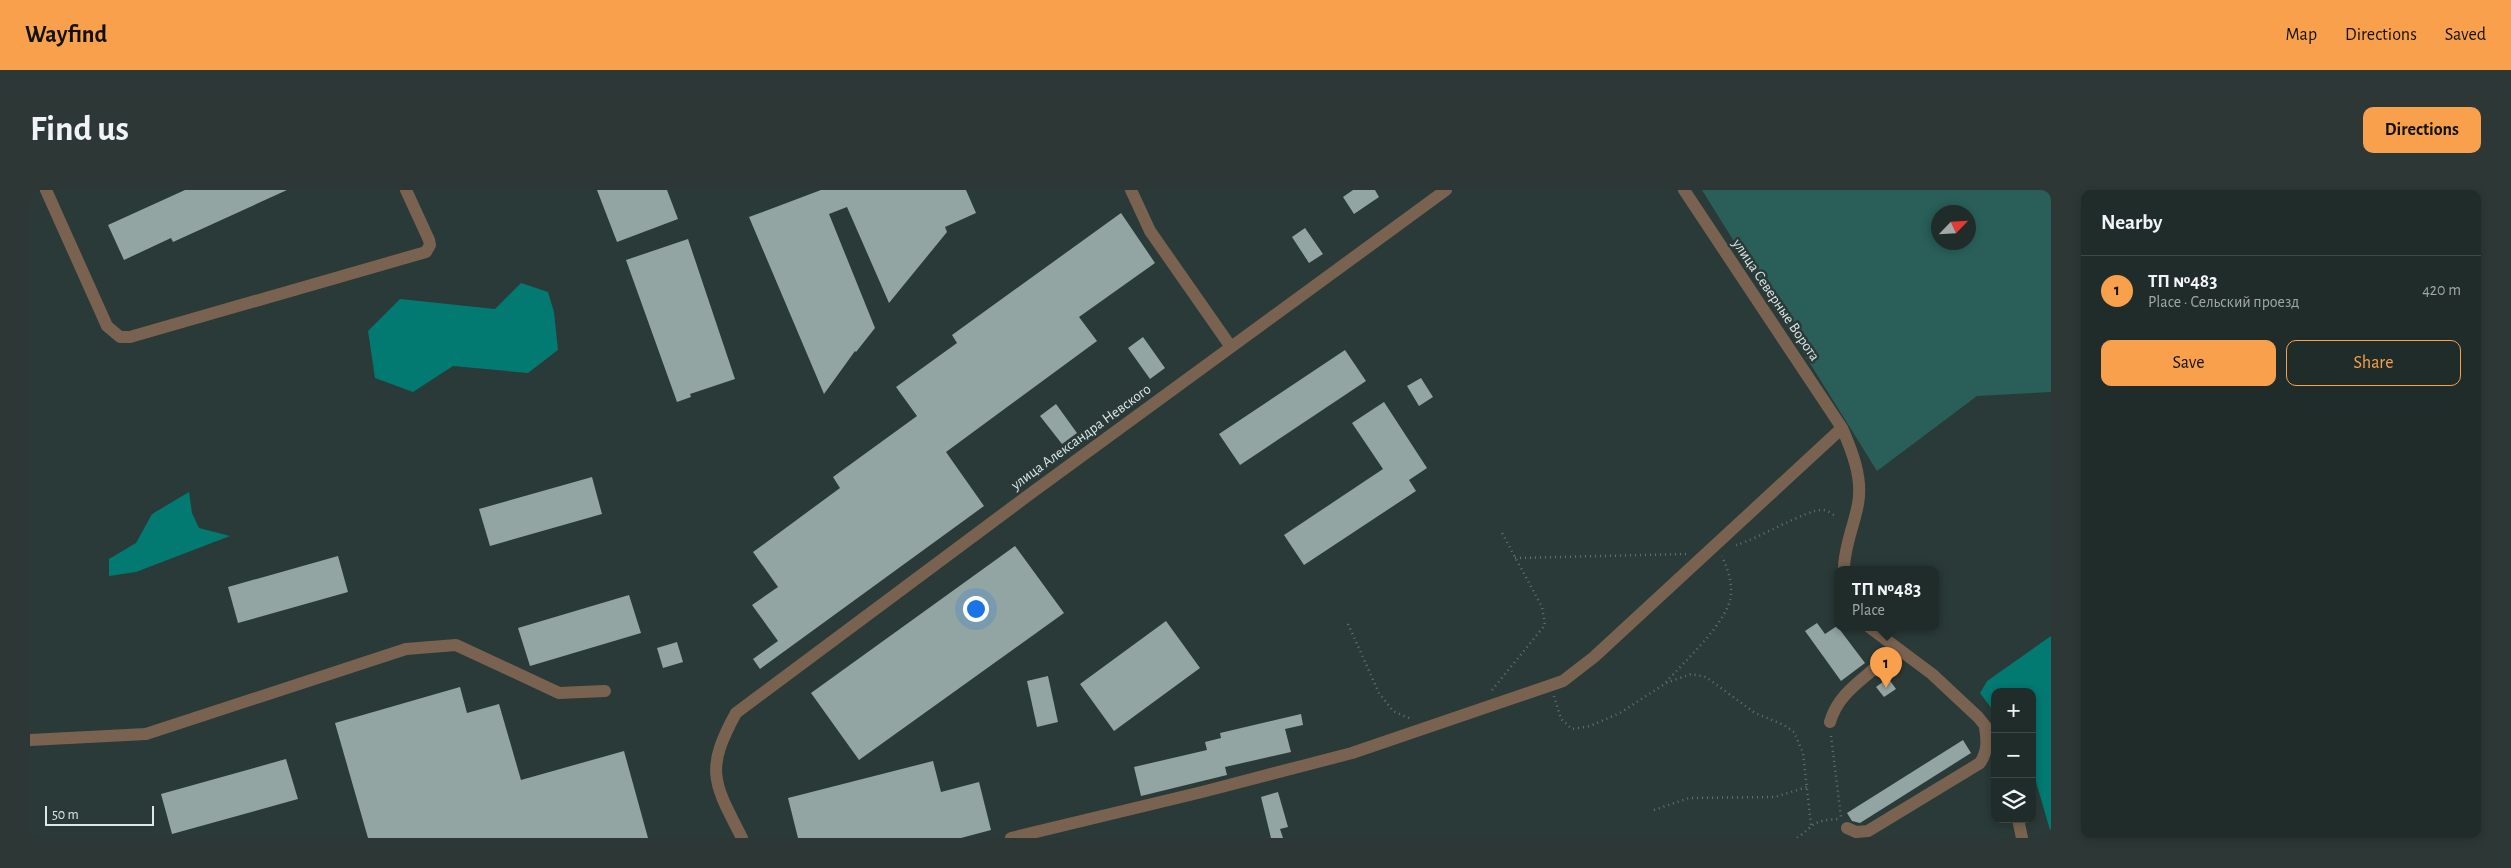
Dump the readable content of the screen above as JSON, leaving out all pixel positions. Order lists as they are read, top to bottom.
{
  "streets": {
    "street": ["улица Северные Ворота", "улица Александра Невского"]
  },
  "scale_bar": "50 m",
  "north": "top right",
  "page": {
    "header": "Wayfind",
    "nav": ["Map", "Directions", "Saved"],
    "buttons": [
      "Directions",
      ["Save", "Share"]
    ],
    "title": "Find us",
    "heading": "Nearby",
    "list": [
      {
        "mark": "1",
        "name": "ТП №483",
        "note": "Place · Сельский проезд",
        "value": "420 m"
      }
    ],
    "popup": ["ТП №483", "Place"],
    "pins": "1",
    "map_buttons": ["+", "−"],
    "scale": "50 m"
  }
}
